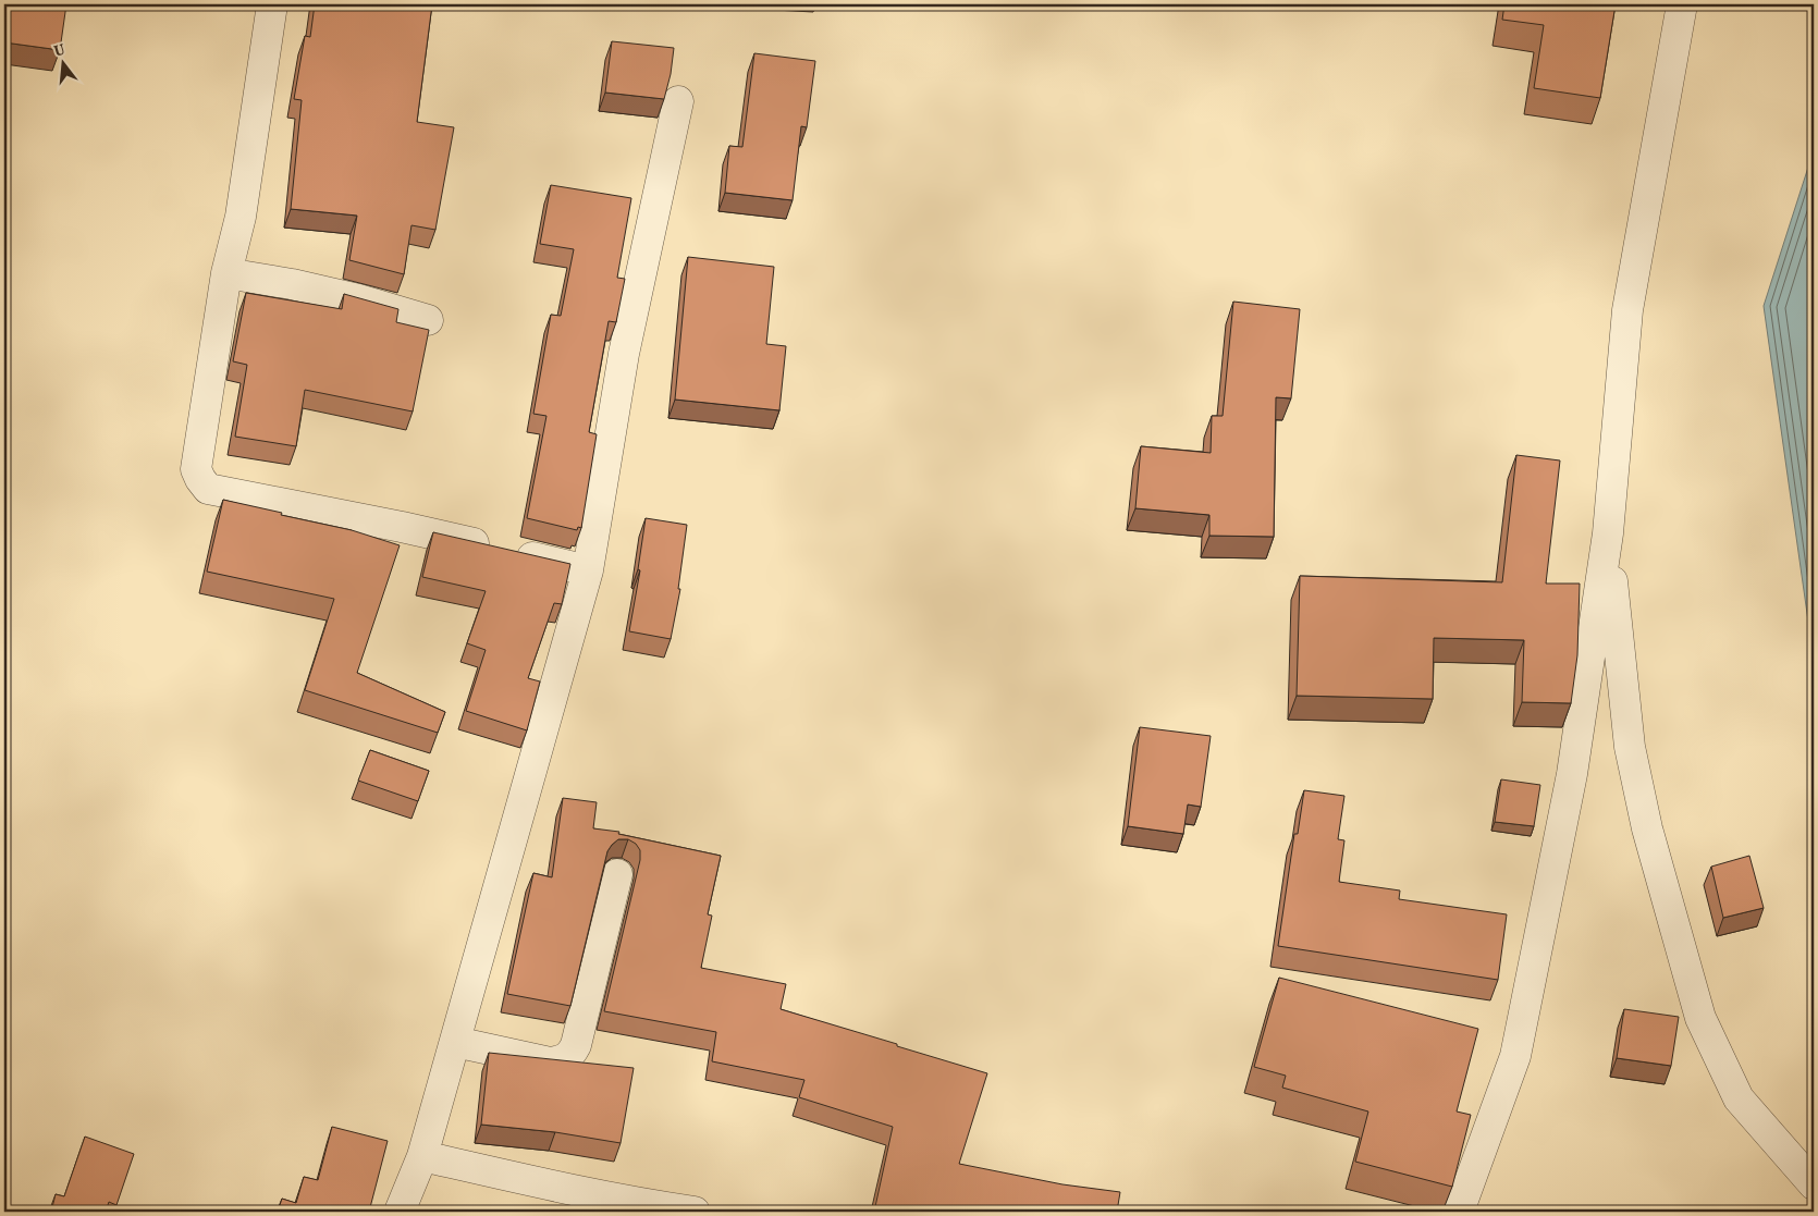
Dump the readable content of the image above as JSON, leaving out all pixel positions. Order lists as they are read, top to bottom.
{
  "north": "top"
}
